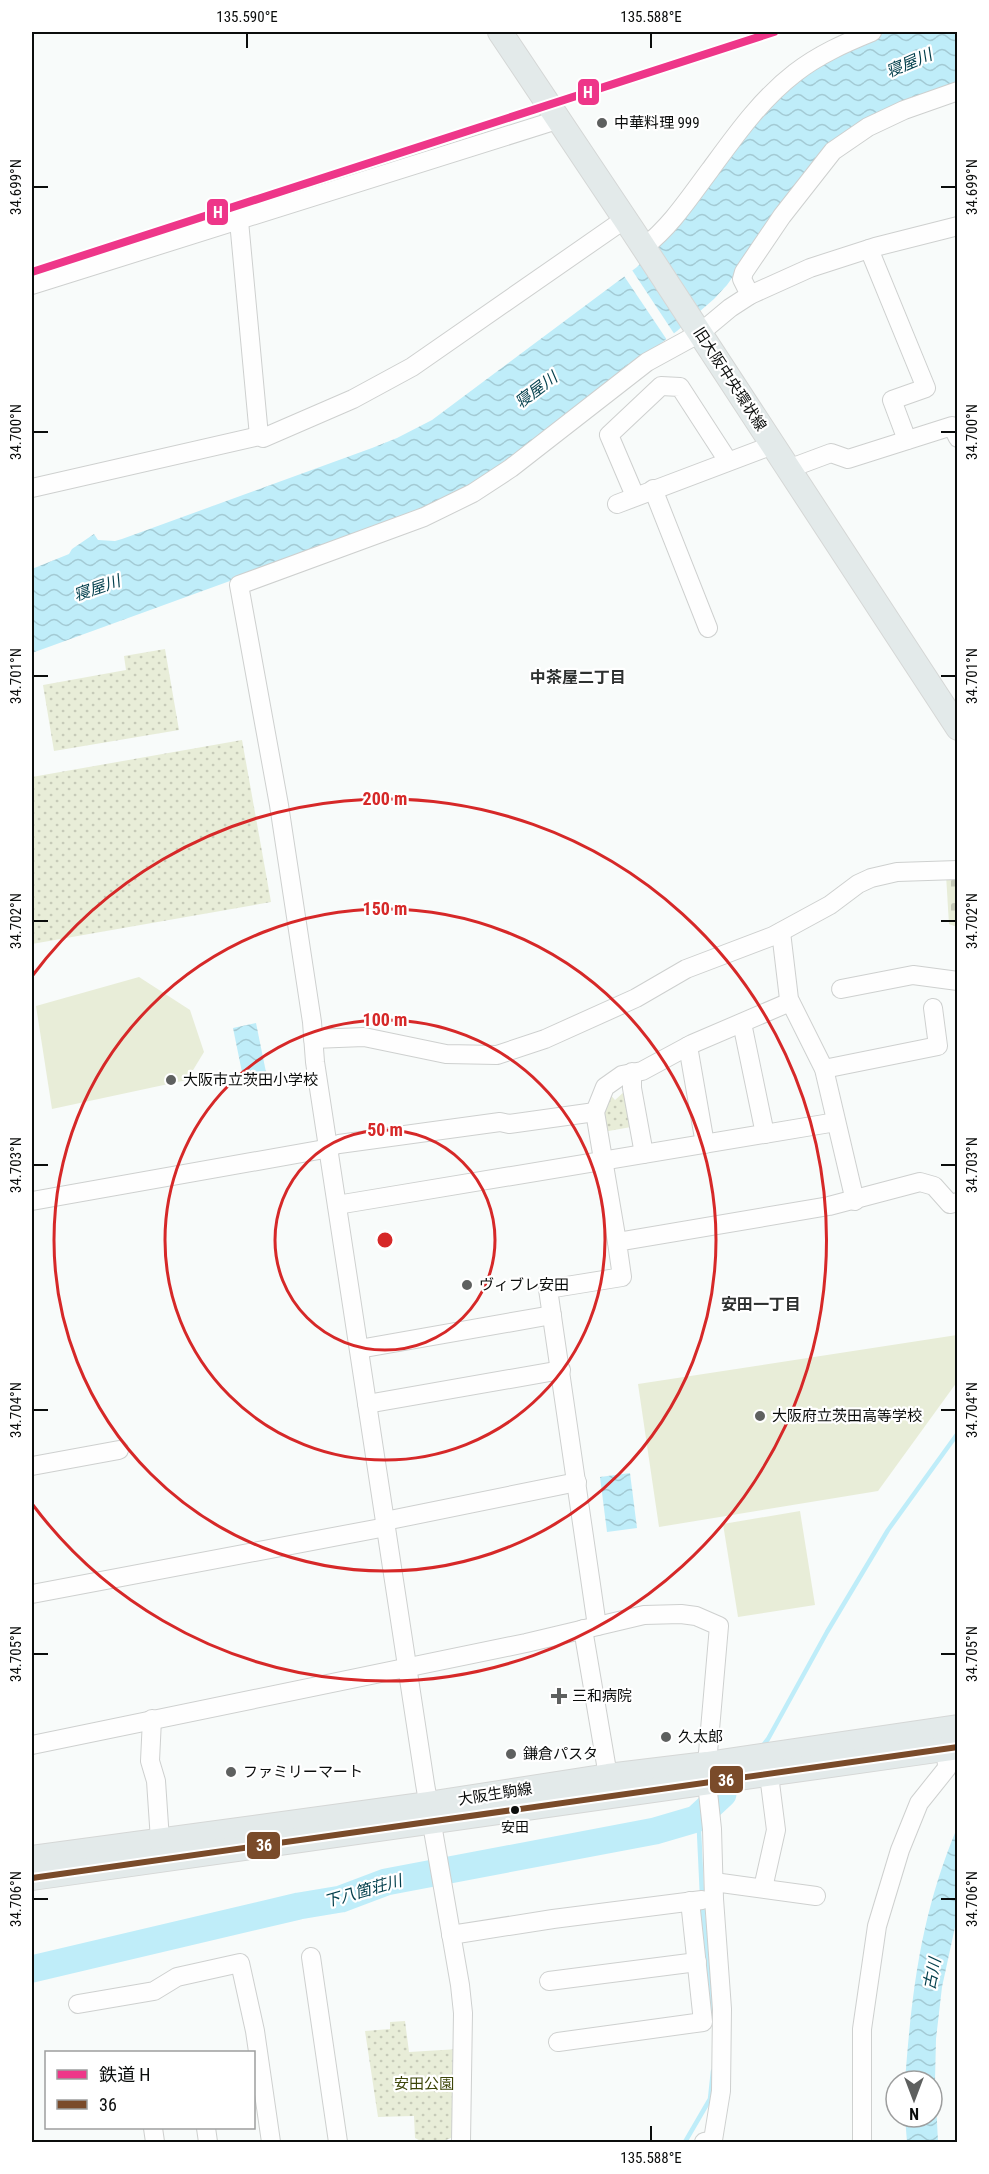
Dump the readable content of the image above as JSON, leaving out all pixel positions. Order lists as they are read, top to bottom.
{
  "streets": {
    "main road": ["旧大阪中央環状線", "大阪生駒線"]
  },
  "districts": ["中茶屋二丁目", "安田一丁目"],
  "water": ["寝屋川", "下八箇荘川", "古川"],
  "parks": ["安田公園"],
  "places": {
    "other": [
      "中華料理 999",
      "大阪市立茨田小学校",
      "ヴィブレ安田",
      "大阪府立茨田高等学校",
      "久太郎",
      "鎌倉パスタ",
      "ファミリーマート",
      "安田"
    ],
    "health": ["三和病院"]
  },
  "lines": ["rail line H", "transit line 36"],
  "legend": ["鉄道 H", "36"],
  "north": "bottom",
  "coordinates": [
    "135.590°E",
    "135.588°E",
    "34.699°N",
    "34.700°N",
    "34.701°N",
    "34.702°N",
    "34.703°N",
    "34.704°N",
    "34.705°N",
    "34.706°N"
  ],
  "rings": [
    "200 m",
    "150 m",
    "100 m",
    "50 m"
  ]
}
